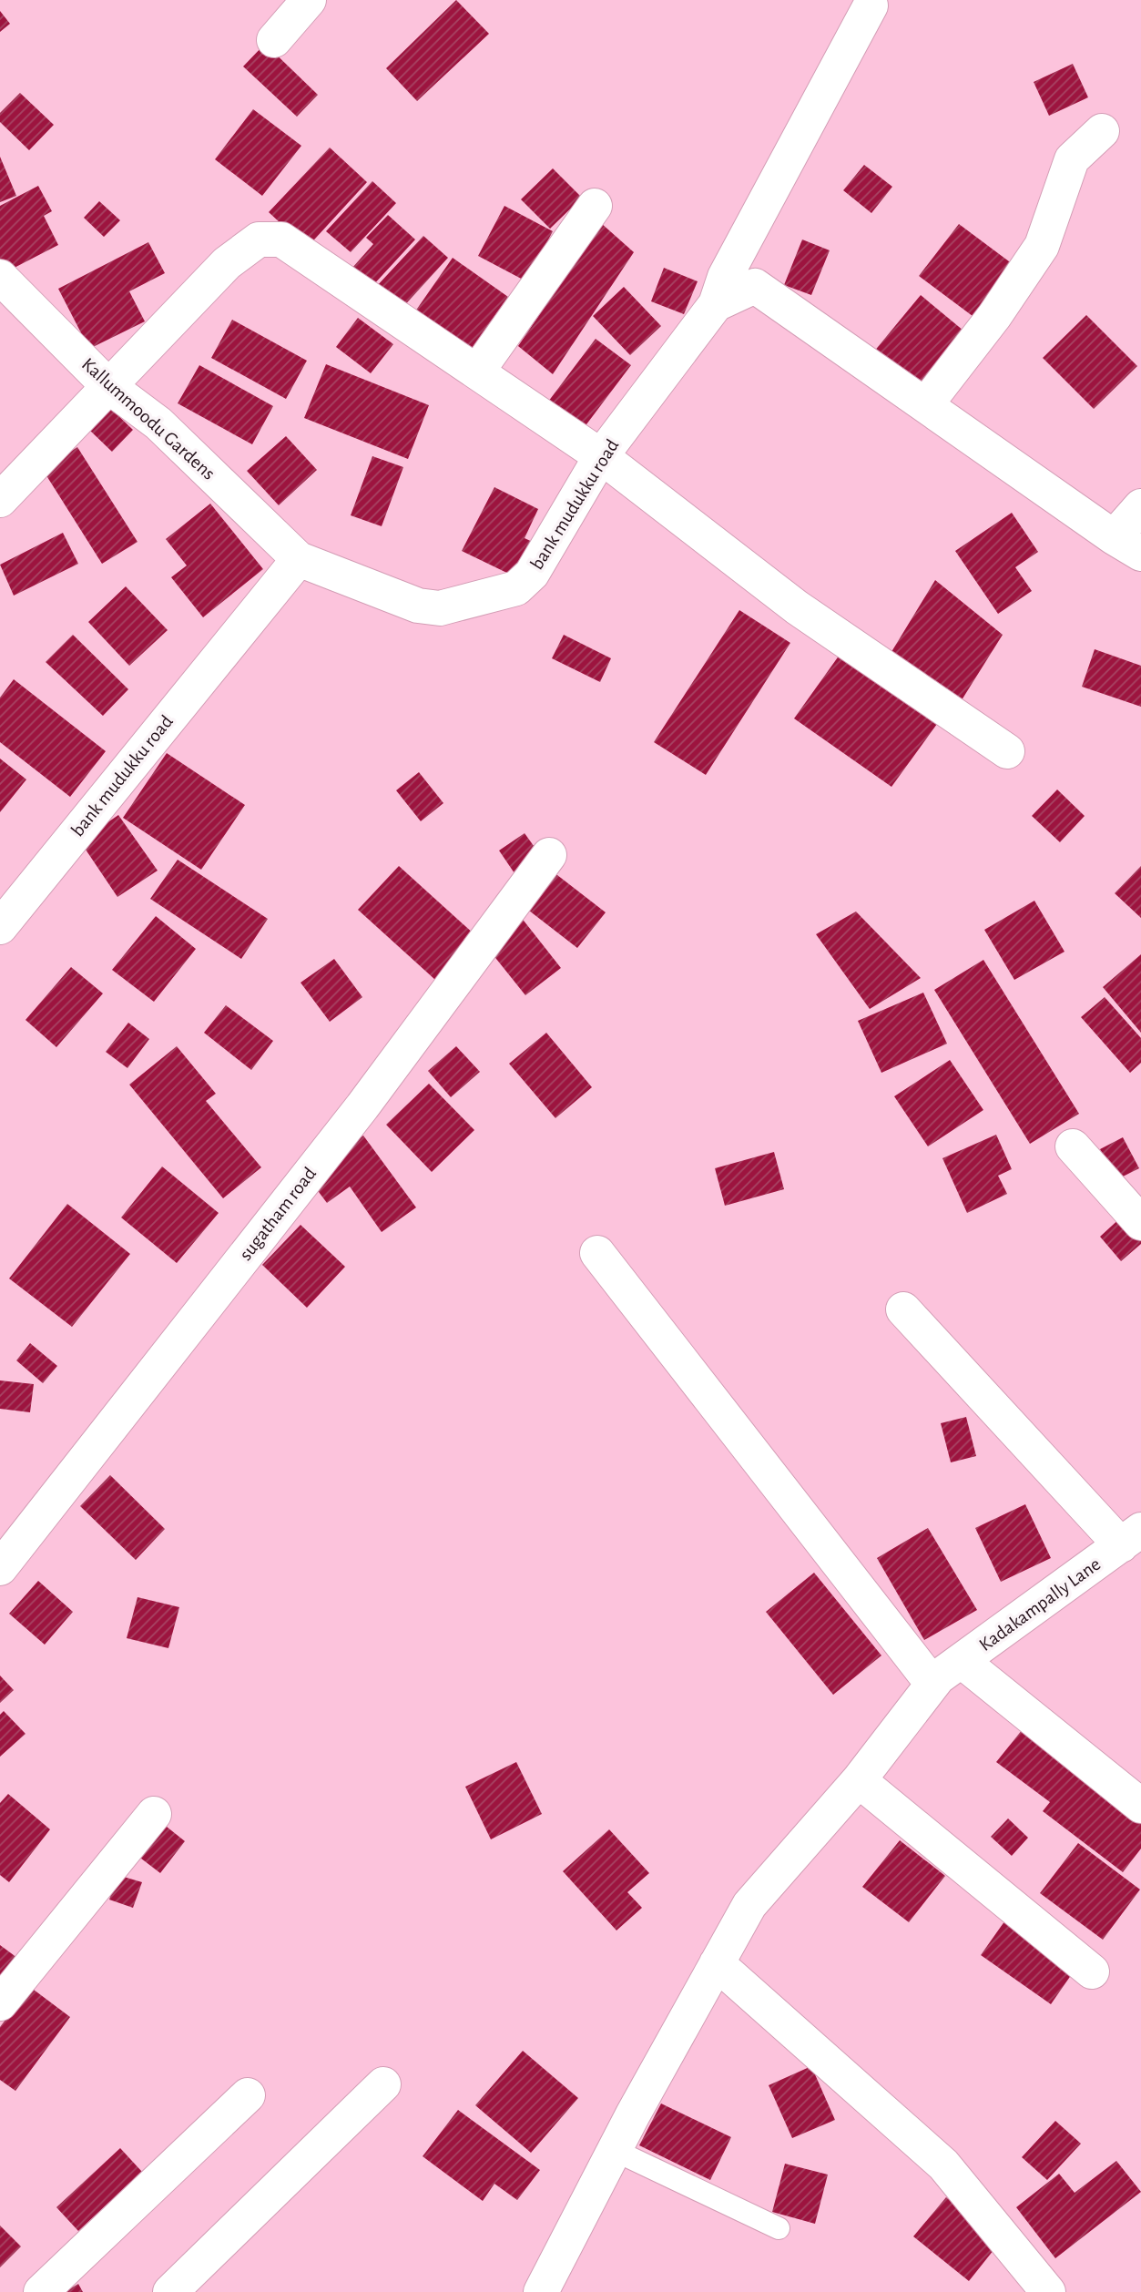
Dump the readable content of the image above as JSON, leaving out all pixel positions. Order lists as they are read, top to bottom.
{
  "streets": {
    "street": [
      "Kallummoodu Gardens",
      "bank mudukku road",
      "sugatham road",
      "Kadakampally Lane"
    ]
  },
  "crossings": [
    ["Kallummoodu Gardens", "bank mudukku road"]
  ]
}
